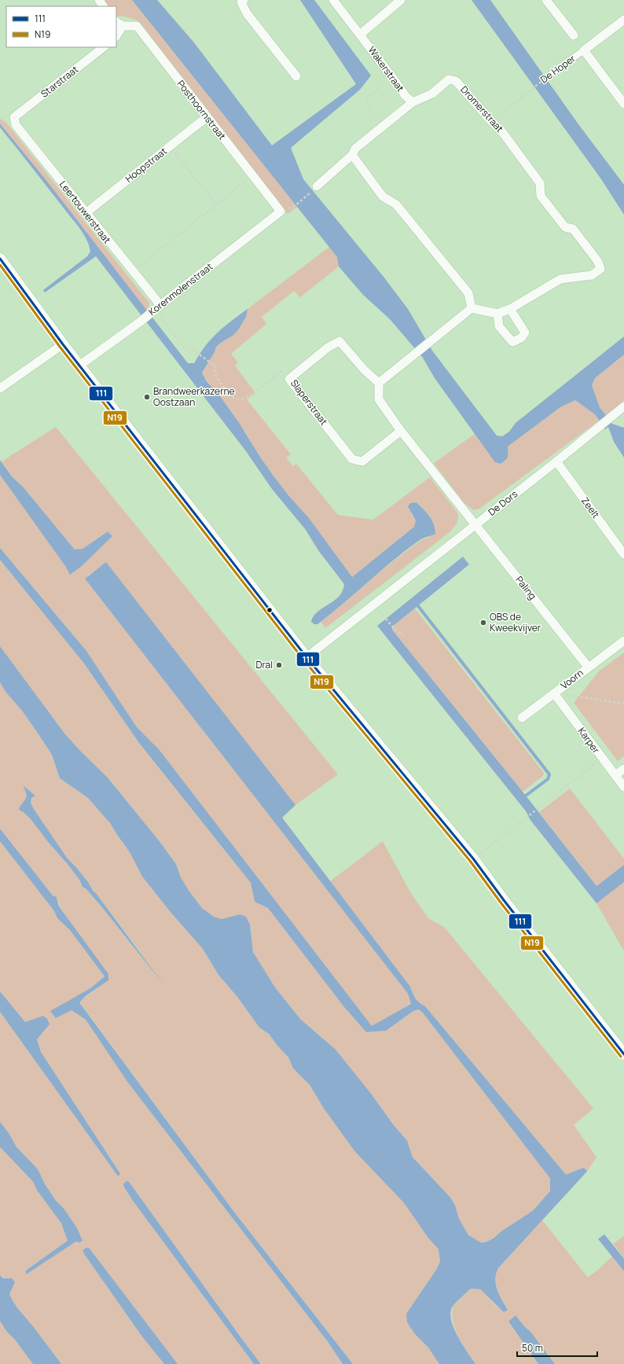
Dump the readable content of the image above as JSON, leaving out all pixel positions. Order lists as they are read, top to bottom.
{
  "streets": {
    "street": [
      "Wakerstraat",
      "De Hoper",
      "Starstraat",
      "Dromerstraat",
      "Posthoornstraat",
      "Hoopstraat",
      "Leertouwerstraat",
      "Korenmolenstraat",
      "Slaperstraat",
      "De Dors",
      "Zeelt",
      "Paling",
      "Voorn",
      "Karper"
    ]
  },
  "crossings": [
    ["Wakerstraat", "Dromerstraat"],
    ["De Hoper", "Dromerstraat"],
    ["Starstraat", "Leertouwerstraat"],
    ["Posthoornstraat", "Hoopstraat"],
    ["Posthoornstraat", "Korenmolenstraat"],
    ["Hoopstraat", "Leertouwerstraat"],
    ["Leertouwerstraat", "Korenmolenstraat"],
    ["De Dors", "Zeelt"],
    ["De Dors", "Paling"],
    ["Paling", "Voorn"],
    ["Voorn", "Karper"]
  ],
  "places": ["Brandweerkazerne Oostzaan", "OBS de Kweekvijver", "Dral"],
  "lines": ["transit line 111", "transit line N19"],
  "legend": ["111", "N19"],
  "scale_bar": "50 m"
}
